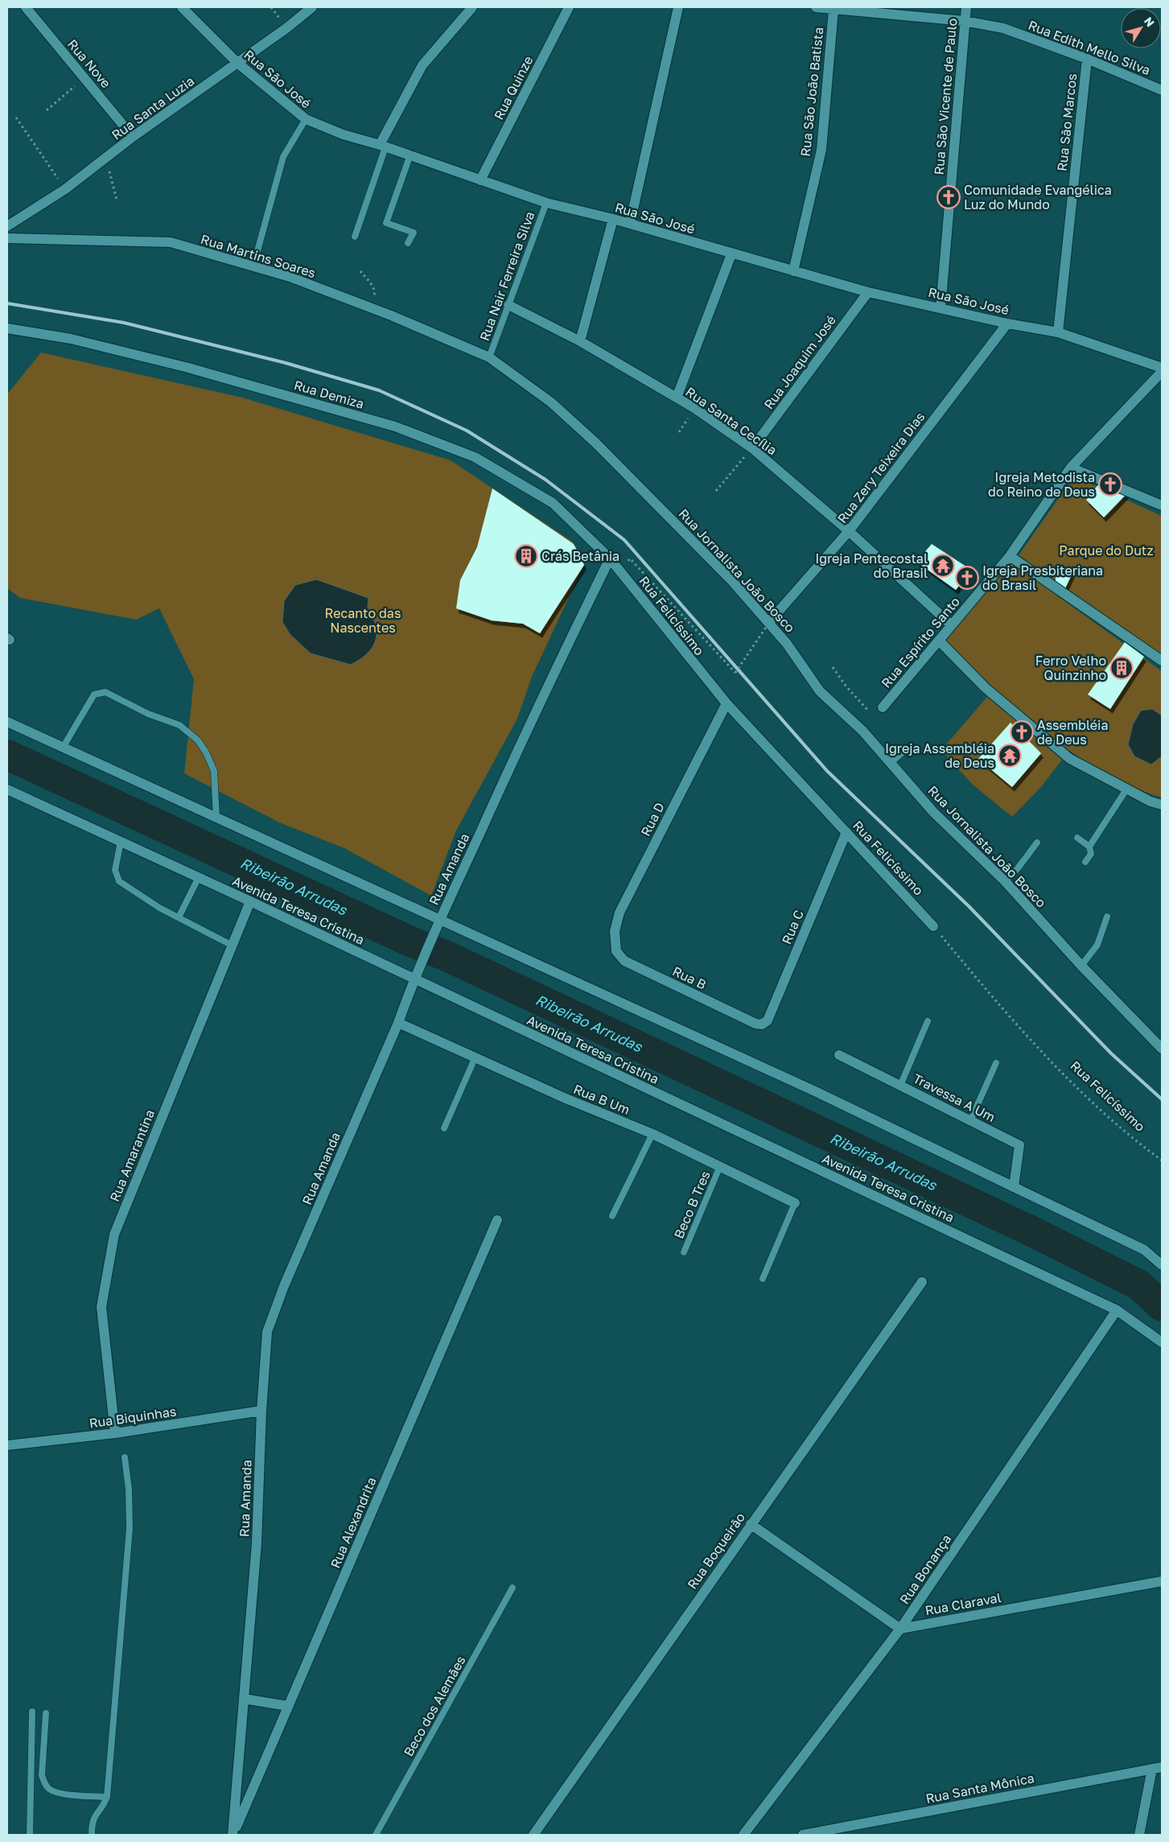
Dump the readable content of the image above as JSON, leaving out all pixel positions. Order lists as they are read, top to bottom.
{
  "streets": {
    "street": [
      "Rua Edith Mello Silva",
      "Rua Nove",
      "Rua São José",
      "Rua Quinze",
      "Rua São João Batista",
      "Rua São Vicente de Paulo",
      "Rua Santa Luzia",
      "Rua São Marcos",
      "Rua Martins Soares",
      "Rua Joaquim José",
      "Rua Demiza",
      "Rua Santa Cecília",
      "Rua Zery Teixeira Dias",
      "Rua Jornalista João Bosco",
      "Rua Felicíssimo",
      "Rua Espírito Santo",
      "Rua D",
      "Rua Amanda",
      "Avenida Teresa Cristina",
      "Rua C",
      "Rua B",
      "Travessa A Um",
      "Rua B Um",
      "Rua Amarantina",
      "Rua Biquinhas",
      "Rua Alexandrita",
      "Rua Boqueirão",
      "Rua Bonança",
      "Rua Claraval",
      "Rua Santa Mônica"
    ],
    "lane": ["Rua Nair Ferreira Silva", "Beco B Tres", "Beco dos Alemães"]
  },
  "crossings": [
    ["Rua Edith Mello Silva", "Rua São João Batista"],
    ["Rua Edith Mello Silva", "Rua São Vicente de Paulo"],
    ["Rua Edith Mello Silva", "Rua São Marcos"],
    ["Rua Nove", "Rua Santa Luzia"],
    ["Rua São José", "Rua Quinze"],
    ["Rua São José", "Rua São João Batista"],
    ["Rua São José", "Rua São Vicente de Paulo"],
    ["Rua São José", "Rua Santa Luzia"],
    ["Rua São José", "Rua São Marcos"],
    ["Rua São José", "Rua Nair Ferreira Silva"],
    ["Rua São José", "Rua Joaquim José"],
    ["Rua São José", "Rua Zery Teixeira Dias"],
    ["Rua Martins Soares", "Rua Nair Ferreira Silva"],
    ["Rua Martins Soares", "Rua Jornalista João Bosco"],
    ["Rua Nair Ferreira Silva", "Rua Santa Cecília"],
    ["Rua Nair Ferreira Silva", "Rua Jornalista João Bosco"],
    ["Rua Joaquim José", "Rua Santa Cecília"],
    ["Rua Demiza", "Rua Felicíssimo"],
    ["Rua Demiza", "Rua Amanda"],
    ["Rua Santa Cecília", "Rua Zery Teixeira Dias"],
    ["Rua Santa Cecília", "Rua Espírito Santo"],
    ["Rua Zery Teixeira Dias", "Rua Jornalista João Bosco"],
    ["Rua Felicíssimo", "Rua D"],
    ["Rua Felicíssimo", "Rua Amanda"],
    ["Rua Felicíssimo", "Rua C"],
    ["Rua D", "Rua B"],
    ["Rua Amanda", "Avenida Teresa Cristina"],
    ["Rua Amanda", "Rua B Um"],
    ["Rua Amanda", "Rua Biquinhas"],
    ["Rua Amanda", "Rua Alexandrita"],
    ["Avenida Teresa Cristina", "Rua Amarantina"],
    ["Avenida Teresa Cristina", "Rua Bonança"],
    ["Rua C", "Rua B"],
    ["Rua B Um", "Beco B Tres"],
    ["Rua Amarantina", "Rua Biquinhas"],
    ["Rua Bonança", "Rua Claraval"]
  ],
  "water": ["Ribeirão Arrudas"],
  "parks": ["Parque do Dutz", "Recanto das Nascentes"],
  "places": {
    "church": [
      "Comunidade Evangélica Luz do Mundo",
      "Igreja Metodista do Reino de Deus",
      "Igreja Presbiteriana do Brasil",
      "Assembléia de Deus"
    ],
    "building": ["Crás Betânia", "Ferro Velho Quinzinho"],
    "temple": ["Igreja Pentecostal do Brasil", "Igreja Assembléia de Deus"]
  },
  "north": "top right"
}
